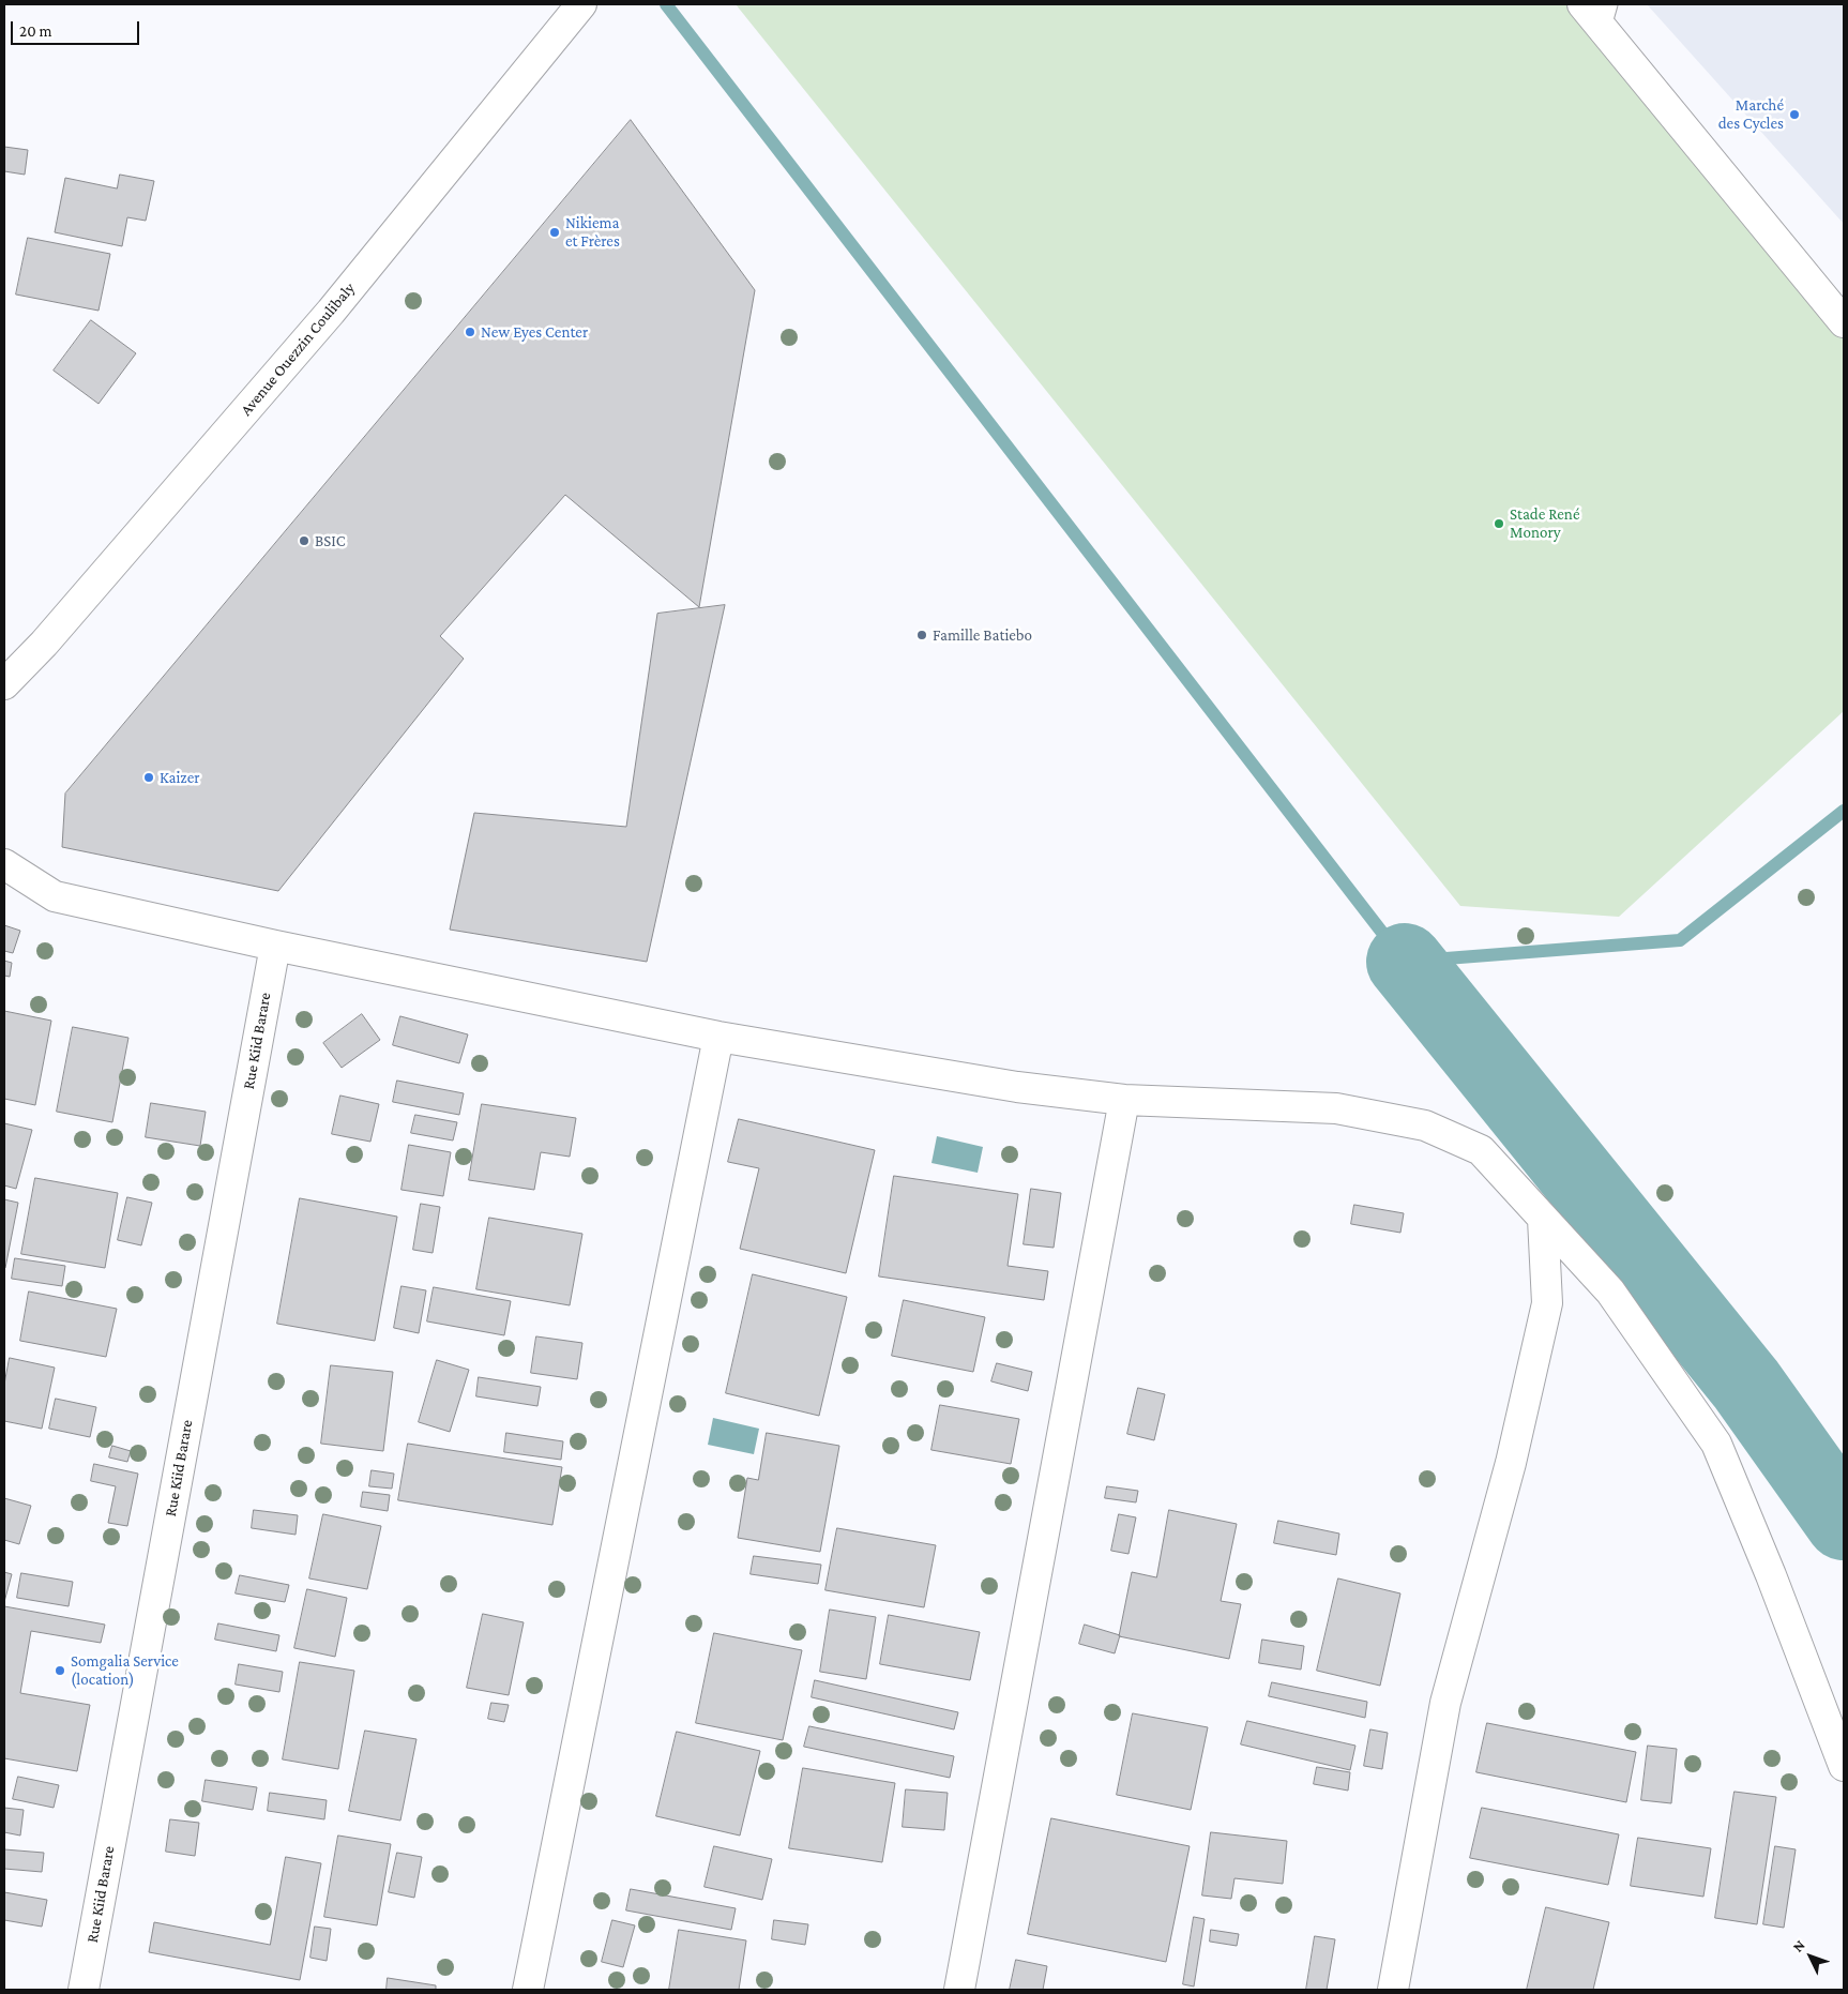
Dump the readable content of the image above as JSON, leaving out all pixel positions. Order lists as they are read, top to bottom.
{
  "streets": {
    "street": ["Avenue Ouezzin Coulibaly", "Rue Kiid Barare"]
  },
  "places": [
    "Marché des Cycles",
    "Nikiema et Frères",
    "New Eyes Center",
    "Stade René Monory",
    "BSIC",
    "Famille Batiebo",
    "Kaizer",
    "Somgalia Service (location)"
  ],
  "scale_bar": "20 m",
  "north": "top left"
}
